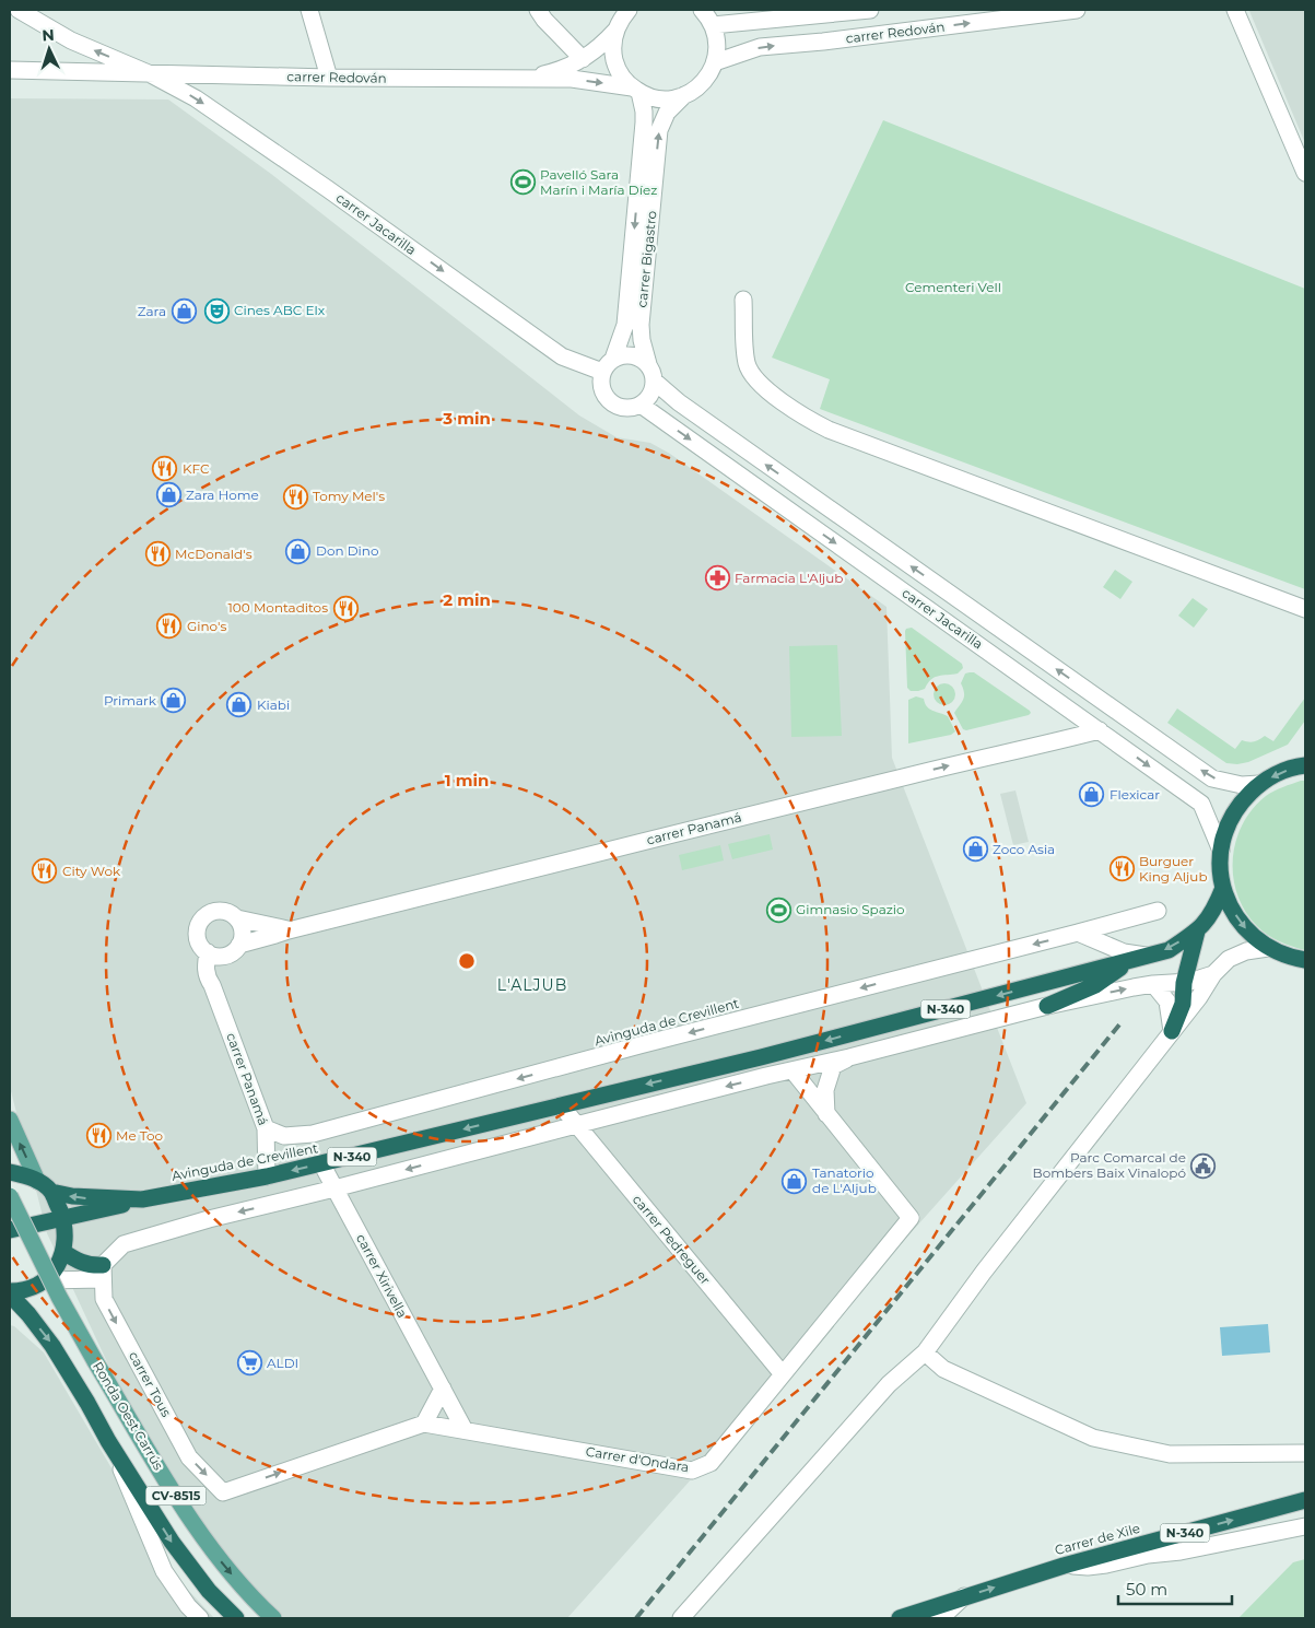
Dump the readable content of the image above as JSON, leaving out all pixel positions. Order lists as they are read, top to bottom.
{
  "streets": {
    "highway": [
      "N-340",
      "Avinguda de Crevillent",
      "Ronda Oest Carrús",
      "Carrer de Xile"
    ],
    "main road": ["CV-8515"],
    "street": [
      "carrer Redován",
      "carrer Jacarilla",
      "carrer Bigastro",
      "carrer Panamá",
      "carrer Pedreguer",
      "carrer Xirivella",
      "carrer Tous",
      "Carrer d'Ondara"
    ]
  },
  "crossings": [
    ["carrer Redován", "carrer Jacarilla"],
    ["carrer Redován", "carrer Bigastro"],
    ["carrer Jacarilla", "carrer Bigastro"],
    ["carrer Jacarilla", "carrer Panamá"],
    ["carrer Jacarilla", "N-340"],
    ["carrer Panamá", "Avinguda de Crevillent"],
    ["N-340", "Avinguda de Crevillent"],
    ["Avinguda de Crevillent", "carrer Pedreguer"],
    ["Avinguda de Crevillent", "carrer Xirivella"],
    ["carrer Pedreguer", "Carrer d'Ondara"],
    ["carrer Xirivella", "Carrer d'Ondara"],
    ["carrer Tous", "Carrer d'Ondara"]
  ],
  "one_way": [
    "carrer Panamá",
    "Avinguda de Crevillent",
    "Ronda Oest Carrús",
    "Carrer de Xile"
  ],
  "districts": ["L'ALJUB"],
  "parks": ["Cementeri Vell"],
  "places": {
    "sports": ["Pavelló Sara Marín i María Díez", "Gimnasio Spazio"],
    "theatre": ["Cines ABC Elx"],
    "shop": [
      "Zara",
      "Zara Home",
      "Don Dino",
      "Primark",
      "Kiabi",
      "Flexicar",
      "Zoco Asia",
      "Tanatorio de L'Aljub"
    ],
    "restaurant": [
      "KFC",
      "Tomy Mel's",
      "McDonald's",
      "100 Montaditos",
      "Gino's",
      "Burguer King Aljub",
      "City Wok",
      "Me Too"
    ],
    "pharmacy": ["Farmacia L'Aljub"],
    "public building": ["Parc Comarcal de Bombers Baix Vinalopó"],
    "supermarket": ["ALDI"]
  },
  "scale_bar": "50 m",
  "north": "top",
  "rings": ["3 min", "2 min", "1 min"]
}
